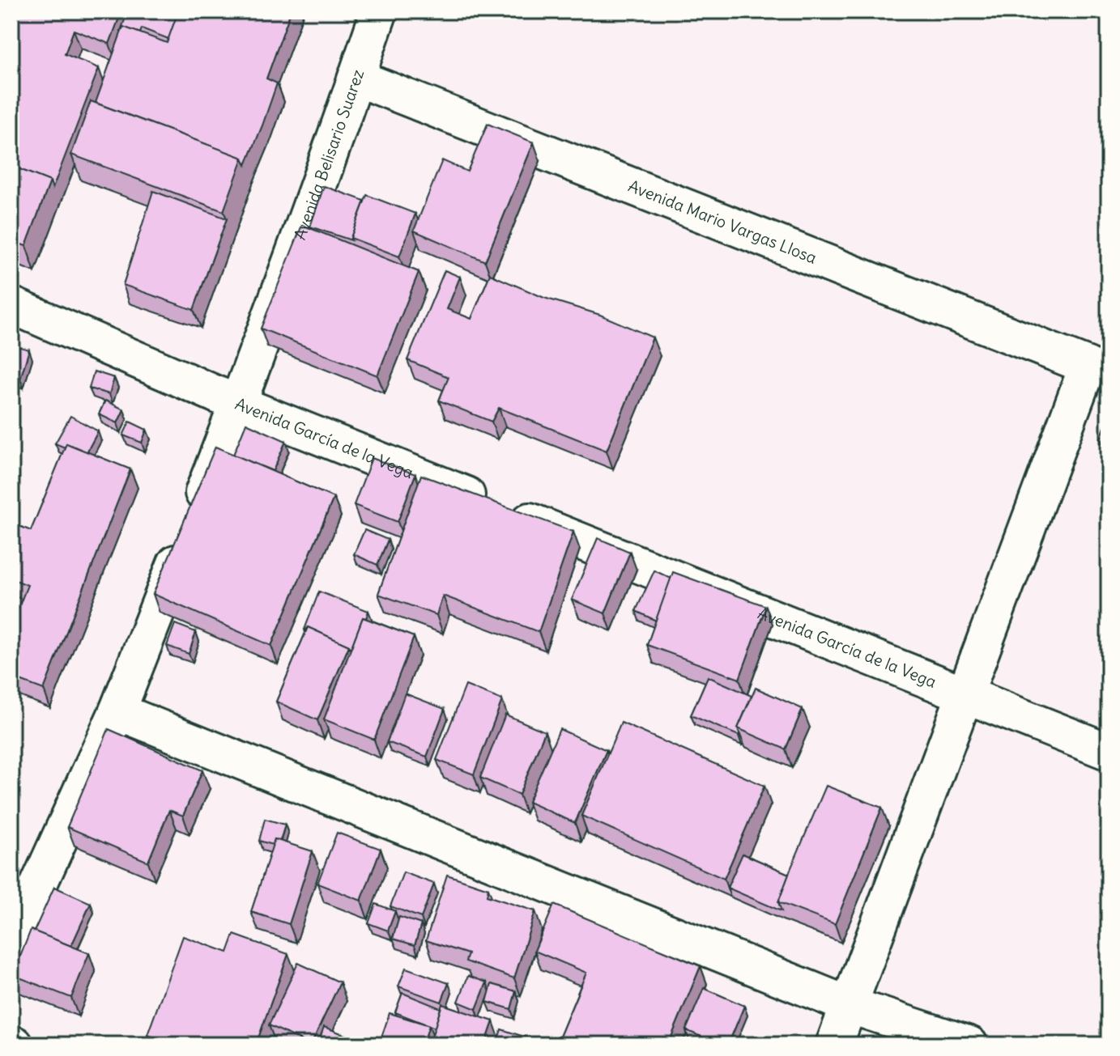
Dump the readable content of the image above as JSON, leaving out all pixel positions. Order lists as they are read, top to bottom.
{
  "streets": {
    "street": ["Avenida Belisario Suarez", "Avenida Mario Vargas Llosa", "Avenida García de la Vega"]
  },
  "crossings": [
    ["Avenida Belisario Suarez", "Avenida Mario Vargas Llosa"],
    ["Avenida Belisario Suarez", "Avenida García de la Vega"],
    ["Avenida Mario Vargas Llosa", "Avenida García de la Vega"]
  ]
}
